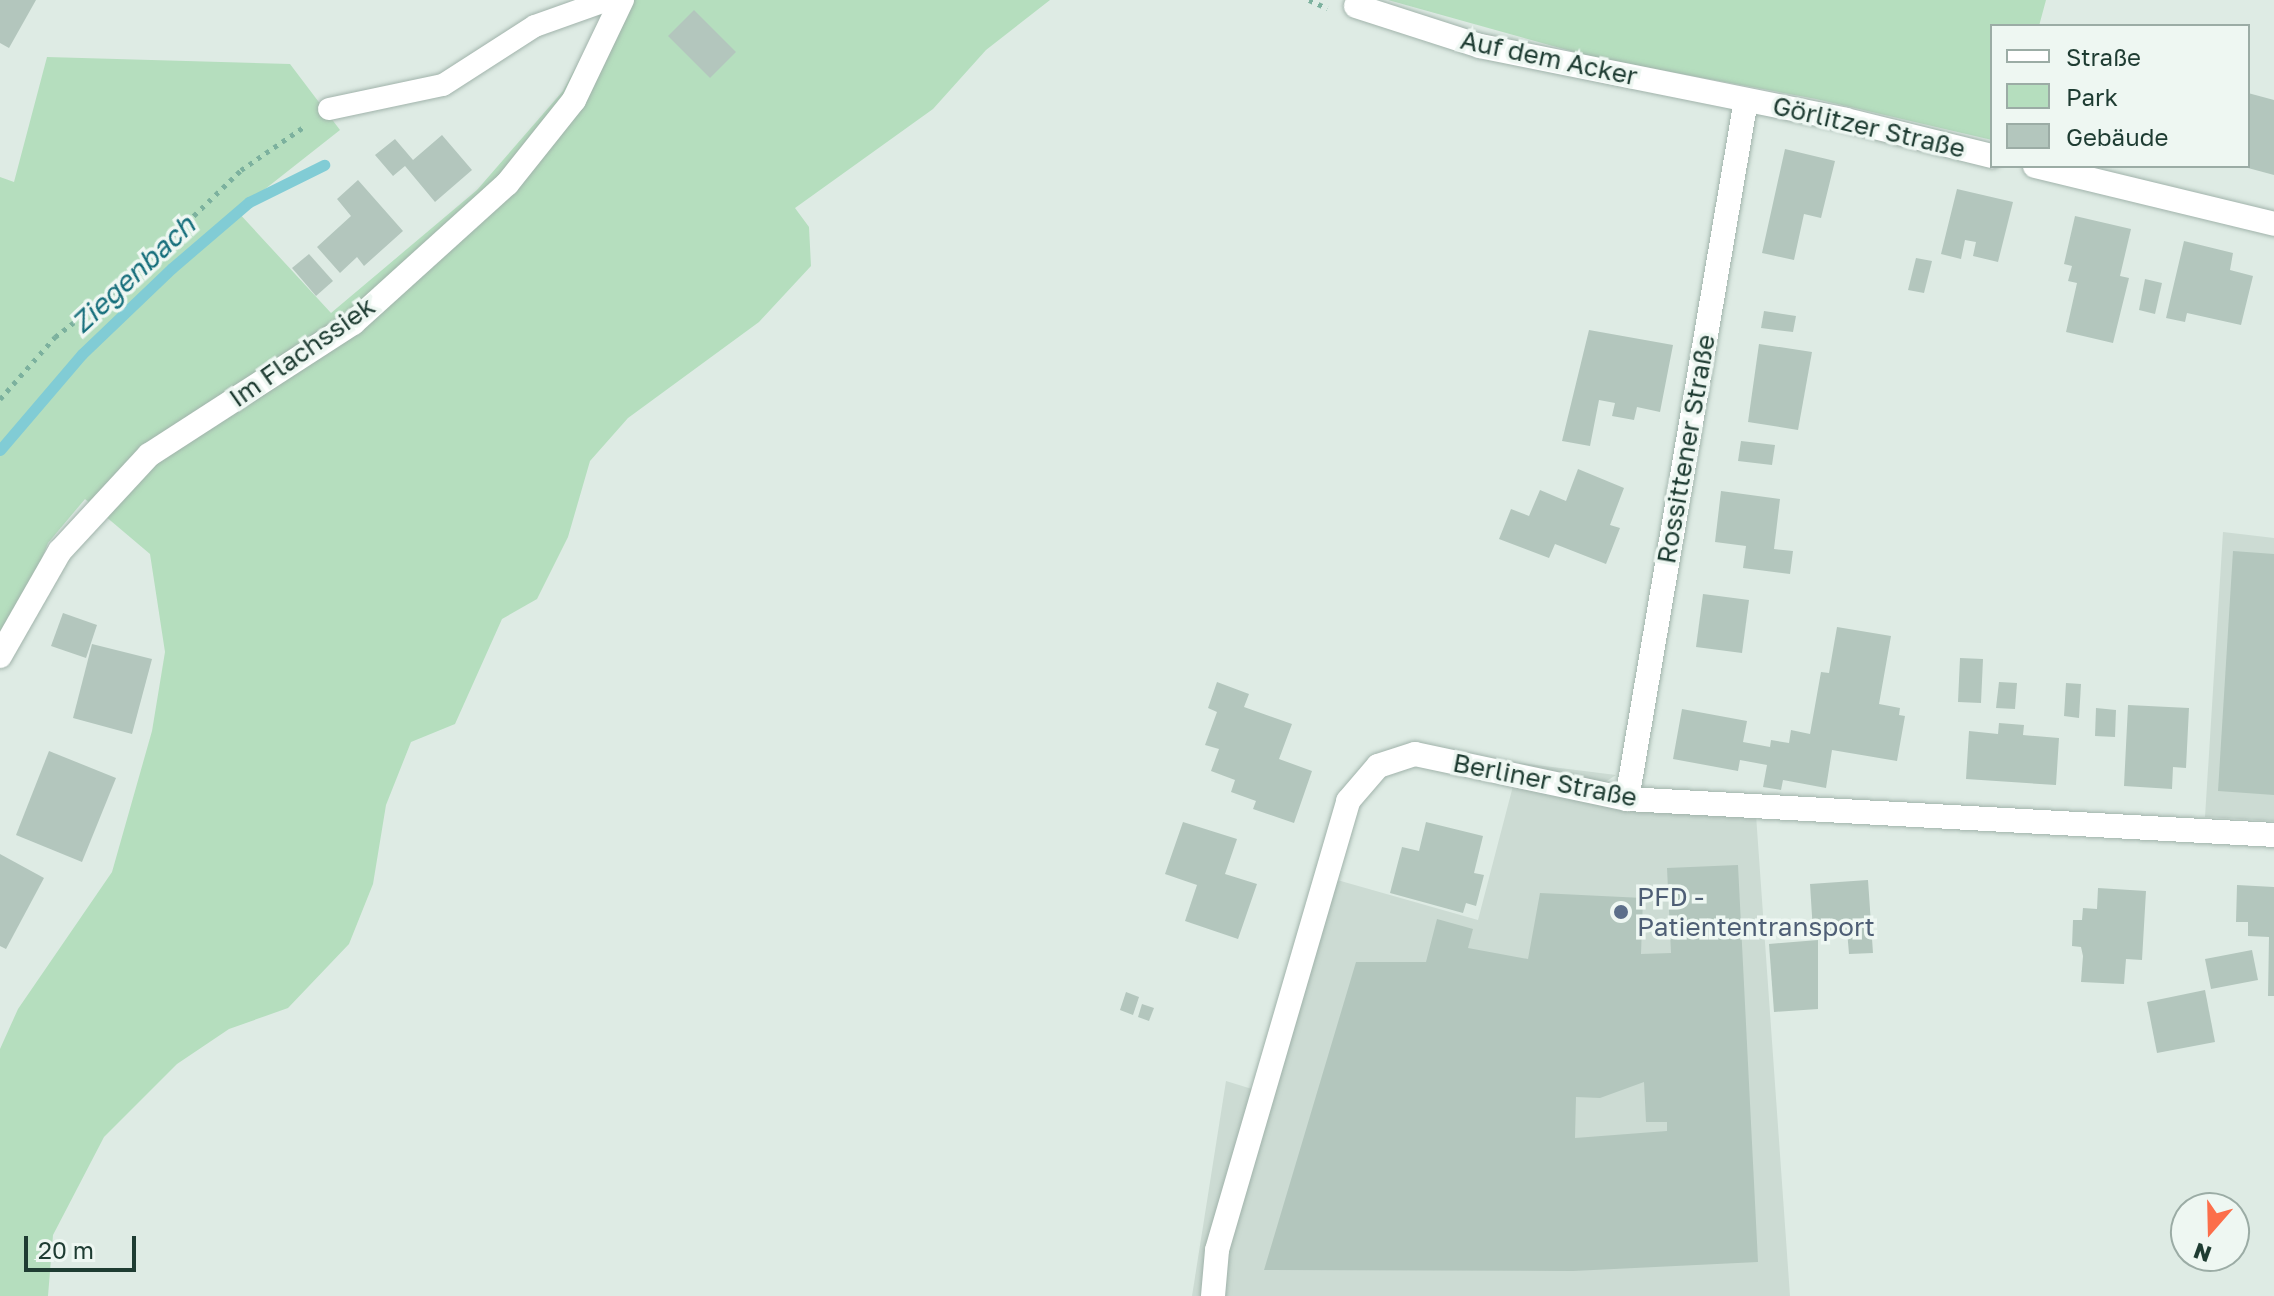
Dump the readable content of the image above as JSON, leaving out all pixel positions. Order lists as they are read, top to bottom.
{
  "streets": {
    "street": [
      "Auf dem Acker",
      "Görlitzer Straße",
      "Im Flachssiek",
      "Rossittener Straße",
      "Berliner Straße"
    ]
  },
  "crossings": [
    ["Auf dem Acker", "Görlitzer Straße"],
    ["Auf dem Acker", "Rossittener Straße"],
    ["Görlitzer Straße", "Rossittener Straße"],
    ["Rossittener Straße", "Berliner Straße"]
  ],
  "water": ["Ziegenbach"],
  "places": ["PFD - Patiententransport"],
  "legend": ["Straße", "Park", "Gebäude"],
  "scale_bar": "20 m",
  "north": "bottom"
}
